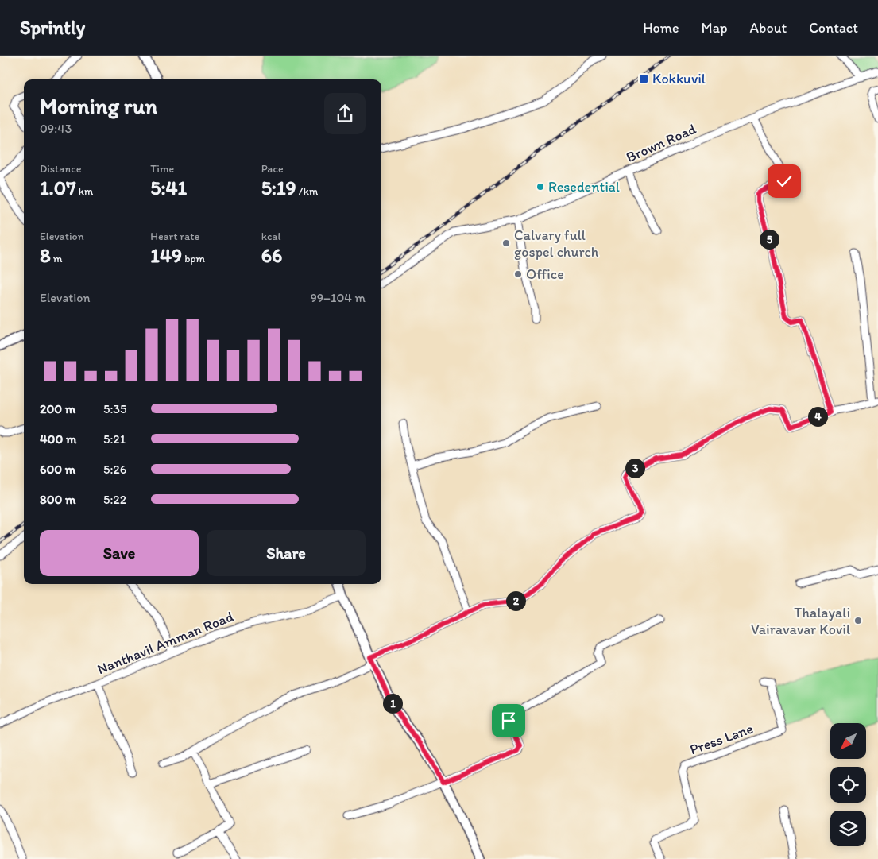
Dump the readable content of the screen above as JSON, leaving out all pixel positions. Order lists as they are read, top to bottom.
{
  "streets": {
    "street": ["Brown Road", "Nanthavil Amman Road", "Press Lane"]
  },
  "places": {
    "transit": ["Kokkuvil"],
    "other": [
      "Resedential",
      "Calvary full gospel church",
      "Office",
      "Thalayali Vairavavar Kovil"
    ]
  },
  "north": "bottom left",
  "page": {
    "header": "Sprintly",
    "nav": [
      "Home",
      "Map",
      "About",
      "Contact"
    ],
    "heading": ["Morning run", "09:43"],
    "stats": [
      ["Distance", "1.07 km"],
      ["Time", "5:41"],
      ["Pace", "5:19 /km"],
      ["Elevation", "8 m"],
      ["Heart rate", "149 bpm"],
      ["kcal", "66"]
    ],
    "pins": [
      "5",
      "4",
      "3",
      "2",
      "1"
    ],
    "chart": ["Elevation", "99–104 m"],
    "list": [
      {
        "name": "200 m",
        "note": "5:35"
      },
      {
        "name": "400 m",
        "note": "5:21"
      },
      {
        "name": "600 m",
        "note": "5:26"
      },
      {
        "name": "800 m",
        "note": "5:22"
      }
    ],
    "buttons": ["Save", "Share"]
  }
}
